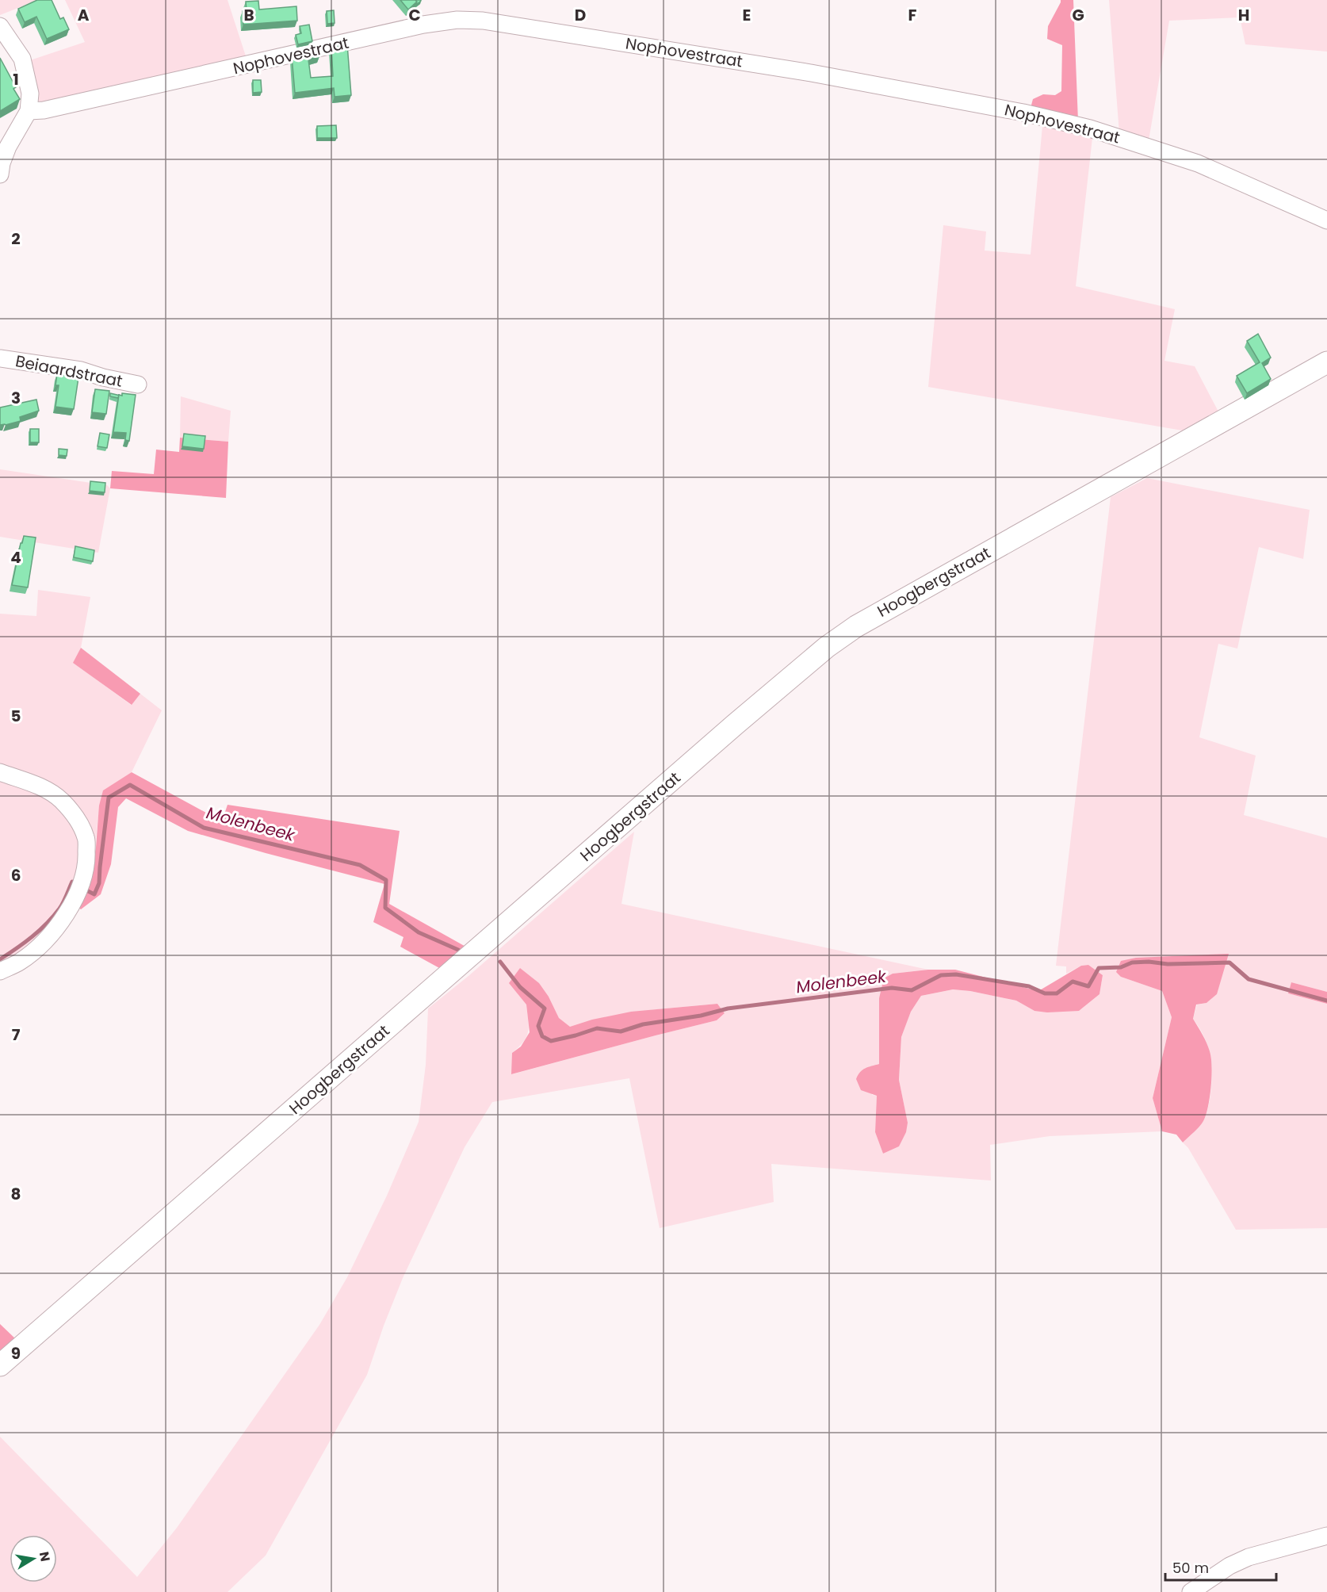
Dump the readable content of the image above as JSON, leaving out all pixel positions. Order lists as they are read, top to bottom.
{
  "streets": {
    "street": ["Nophovestraat", "Beiaardstraat", "Hoogbergstraat"]
  },
  "water": ["Molenbeek"],
  "scale_bar": "50 m",
  "north": "right",
  "grid": {
    "columns": [
      "A",
      "B",
      "C",
      "D",
      "E",
      "F",
      "G",
      "H"
    ],
    "rows": [
      "1",
      "2",
      "3",
      "4",
      "5",
      "6",
      "7",
      "8",
      "9"
    ]
  }
}
